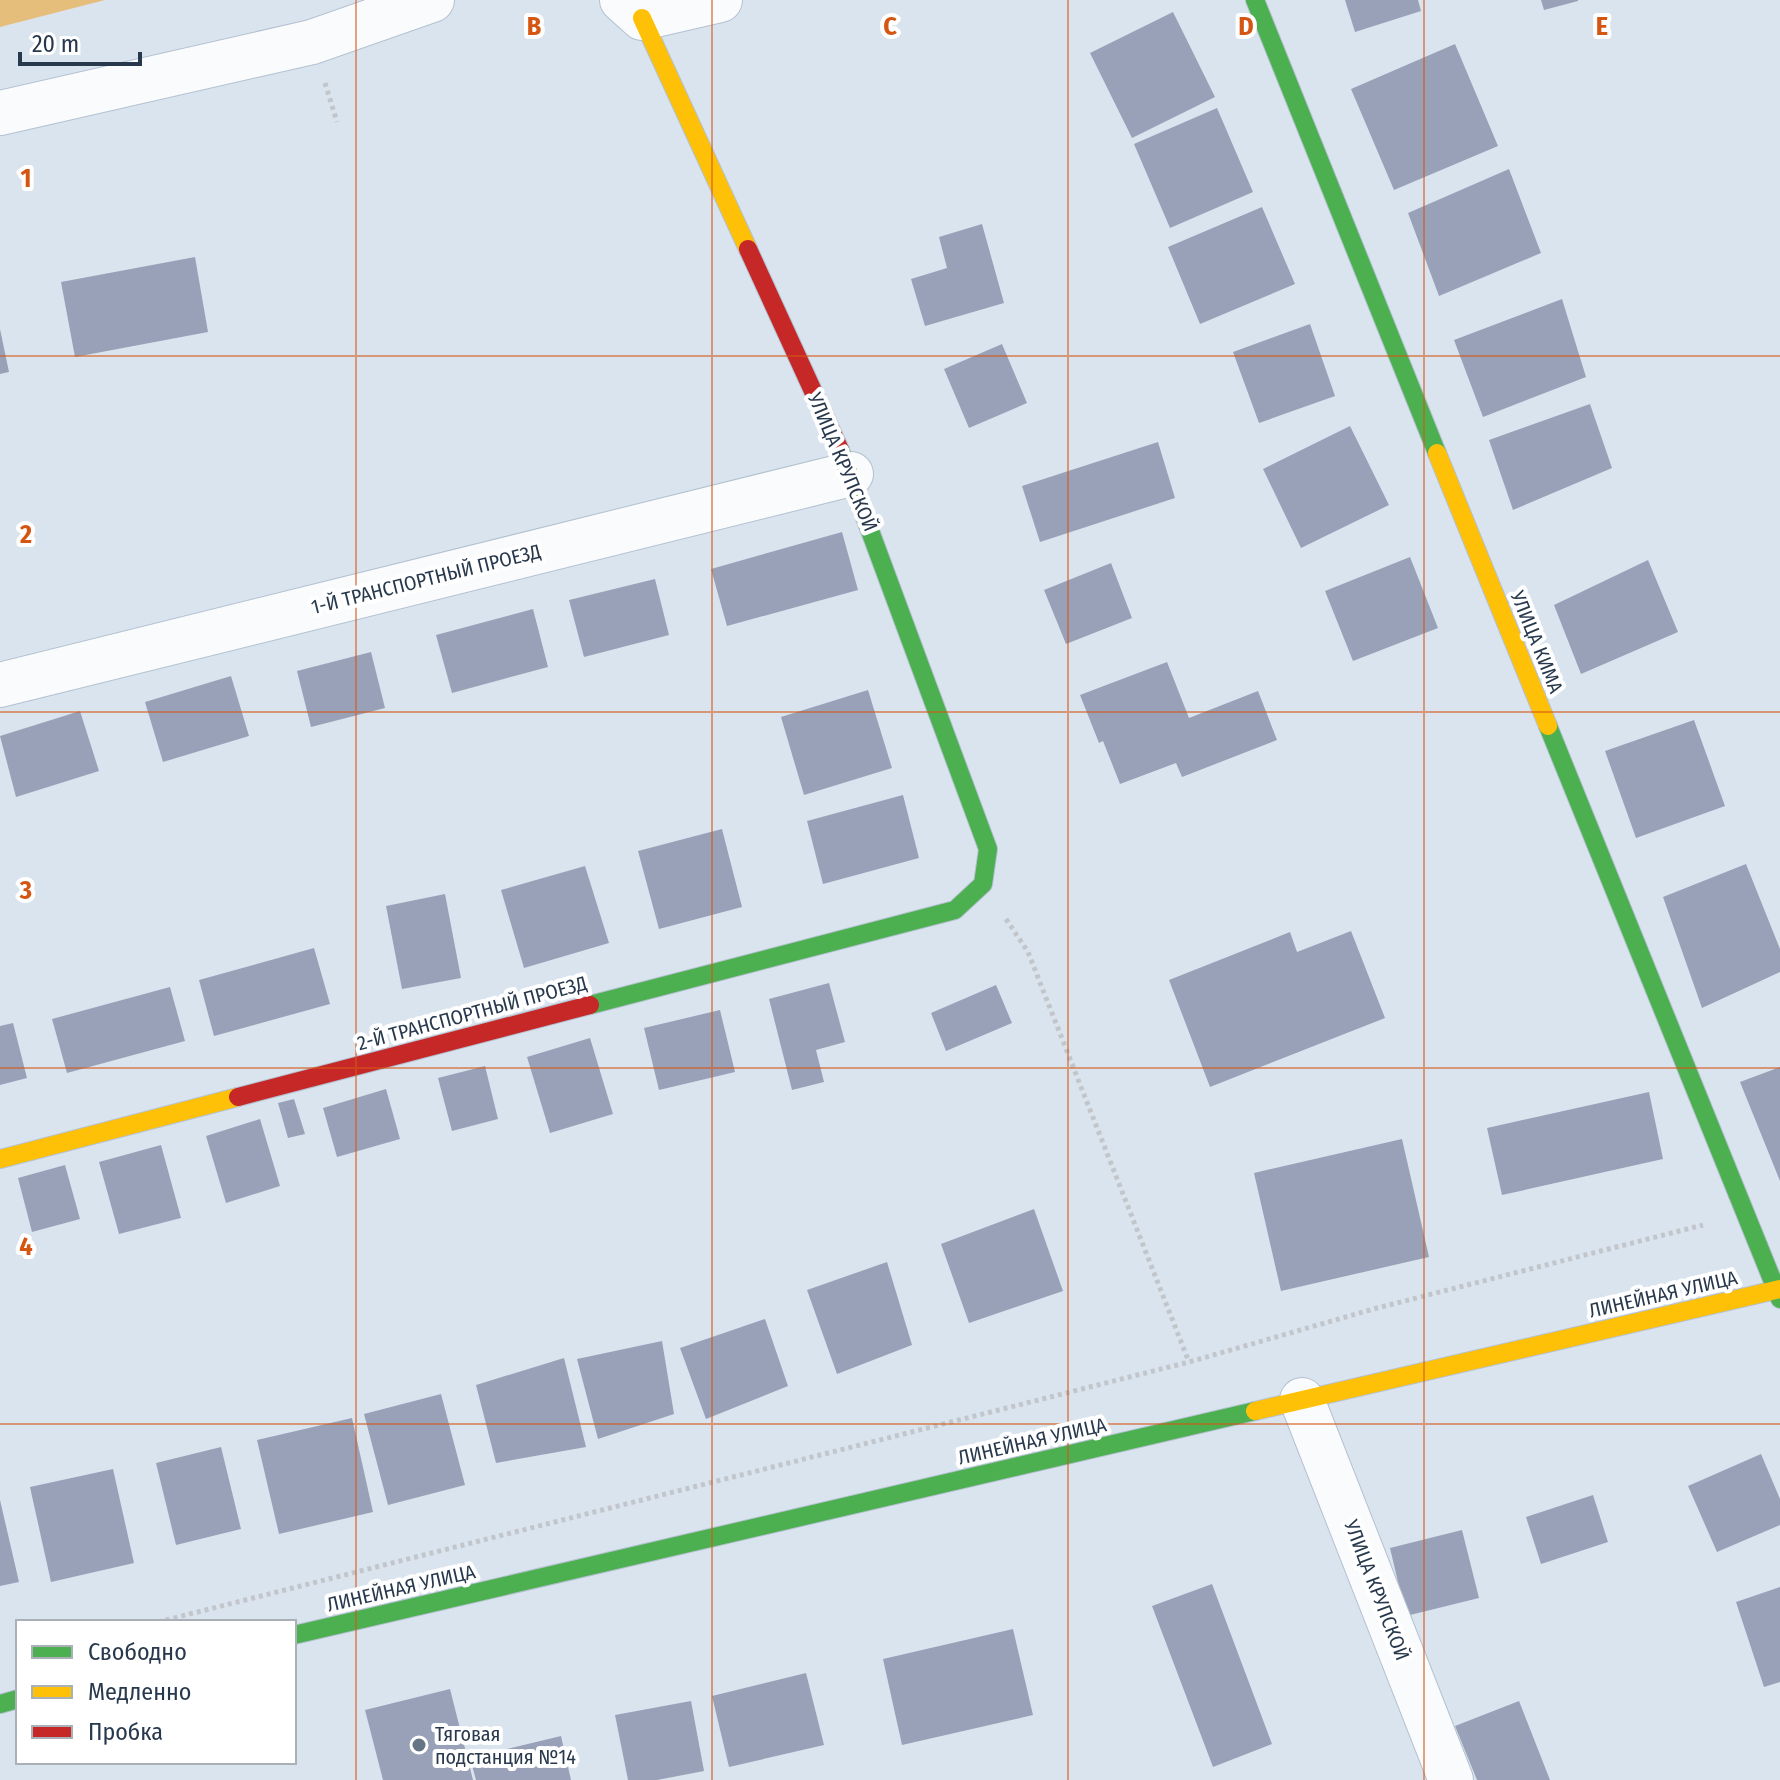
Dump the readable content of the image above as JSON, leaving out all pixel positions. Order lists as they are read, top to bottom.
{
  "streets": {
    "street": [
      "УЛИЦА КРУПСКОЙ",
      "1-Й ТРАНСПОРТНЫЙ ПРОЕЗД",
      "УЛИЦА КИМА",
      "2-Й ТРАНСПОРТНЫЙ ПРОЕЗД",
      "ЛИНЕЙНАЯ УЛИЦА"
    ]
  },
  "crossings": [
    ["УЛИЦА КРУПСКОЙ", "1-Й ТРАНСПОРТНЫЙ ПРОЕЗД"],
    ["УЛИЦА КРУПСКОЙ", "2-Й ТРАНСПОРТНЫЙ ПРОЕЗД"],
    ["УЛИЦА КРУПСКОЙ", "ЛИНЕЙНАЯ УЛИЦА"],
    ["УЛИЦА КИМА", "ЛИНЕЙНАЯ УЛИЦА"]
  ],
  "places": ["Тяговая подстанция №14"],
  "legend": ["Свободно", "Медленно", "Пробка"],
  "scale_bar": "20 m",
  "grid": {
    "columns": [
      "B",
      "C",
      "D",
      "E"
    ],
    "rows": [
      "1",
      "2",
      "3",
      "4"
    ]
  }
}
